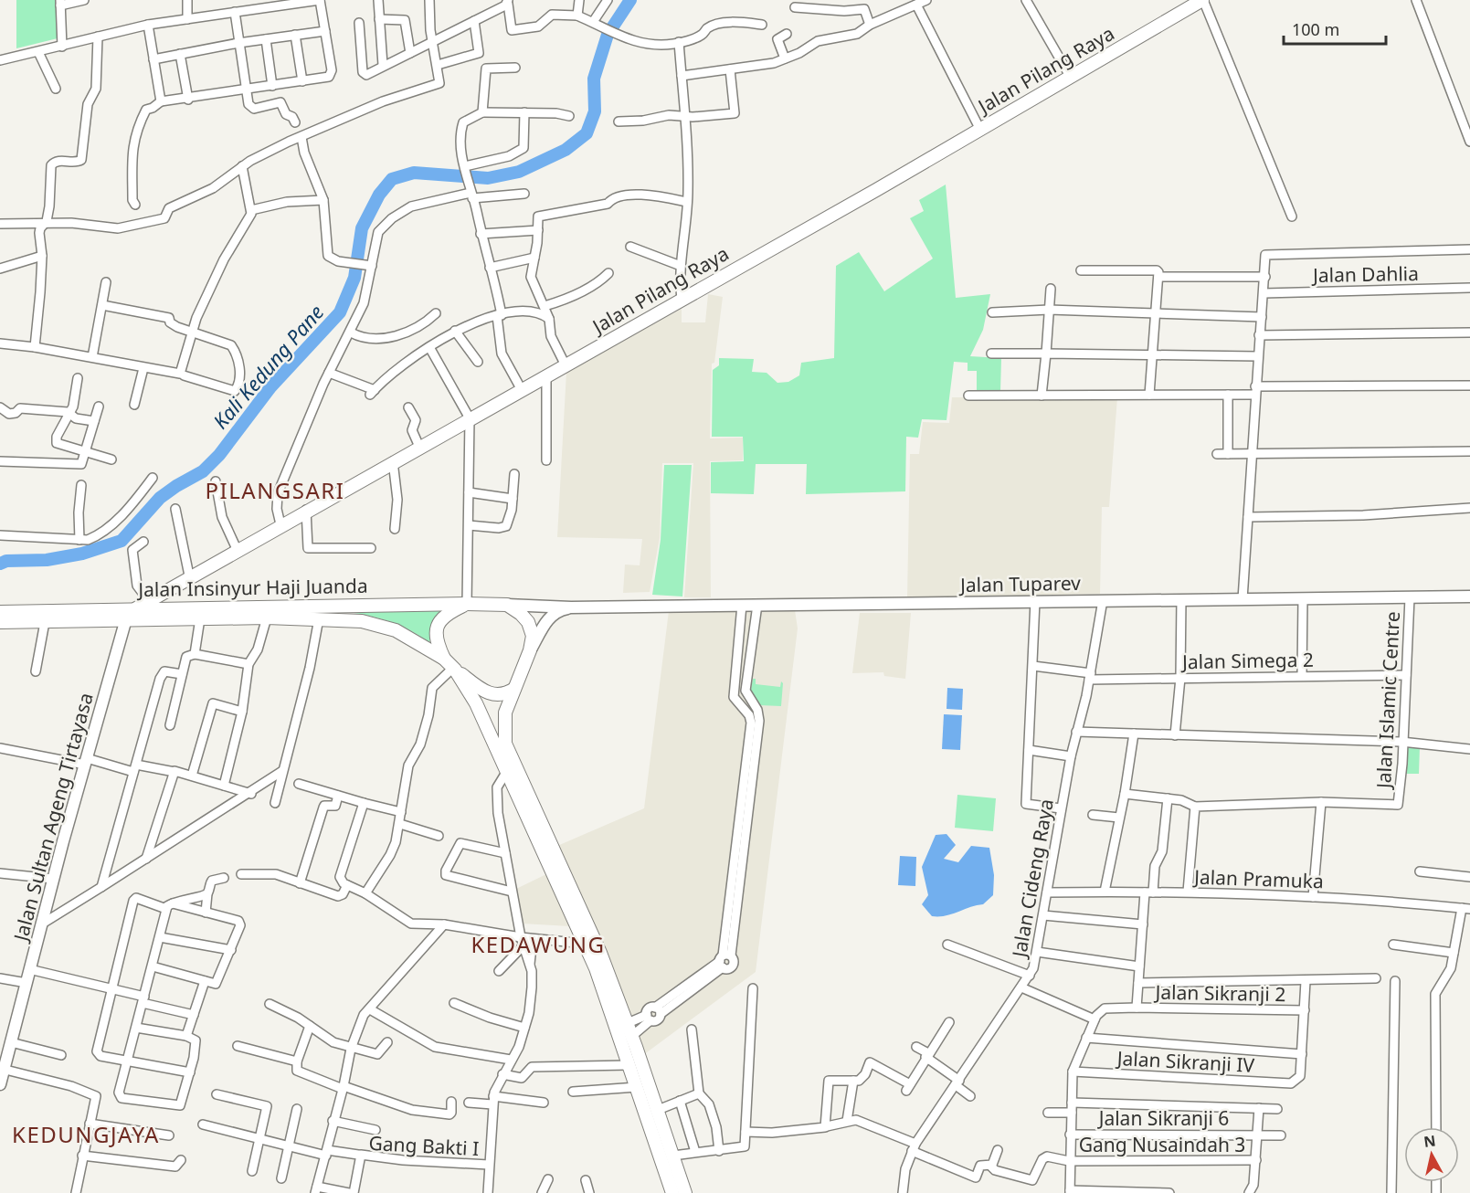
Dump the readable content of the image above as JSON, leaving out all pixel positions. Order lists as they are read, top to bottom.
{
  "streets": {
    "highway": ["Jalan Pilang Raya", "Jalan Insinyur Haji Juanda"],
    "main road": ["Jalan Tuparev", "Jalan Sultan Ageng Tirtayasa"],
    "street": [
      "Jalan Dahlia",
      "Jalan Simega 2",
      "Jalan Islamic Centre",
      "Jalan Cideng Raya",
      "Jalan Pramuka",
      "Jalan Sikranji 2",
      "Jalan Sikranji IV",
      "Jalan Sikranji 6",
      "Gang Nusaindah 3",
      "Gang Bakti I"
    ]
  },
  "crossings": [
    ["Jalan Pilang Raya", "Jalan Insinyur Haji Juanda"],
    ["Jalan Tuparev", "Jalan Insinyur Haji Juanda"],
    ["Jalan Tuparev", "Jalan Islamic Centre"],
    ["Jalan Tuparev", "Jalan Cideng Raya"],
    ["Jalan Insinyur Haji Juanda", "Jalan Sultan Ageng Tirtayasa"],
    ["Jalan Simega 2", "Jalan Islamic Centre"],
    ["Jalan Simega 2", "Jalan Cideng Raya"],
    ["Jalan Cideng Raya", "Jalan Pramuka"]
  ],
  "districts": ["PILANGSARI", "KEDAWUNG", "KEDUNGJAYA"],
  "water": ["Kali Kedung Pane"],
  "scale_bar": "100 m",
  "north": "top"
}
